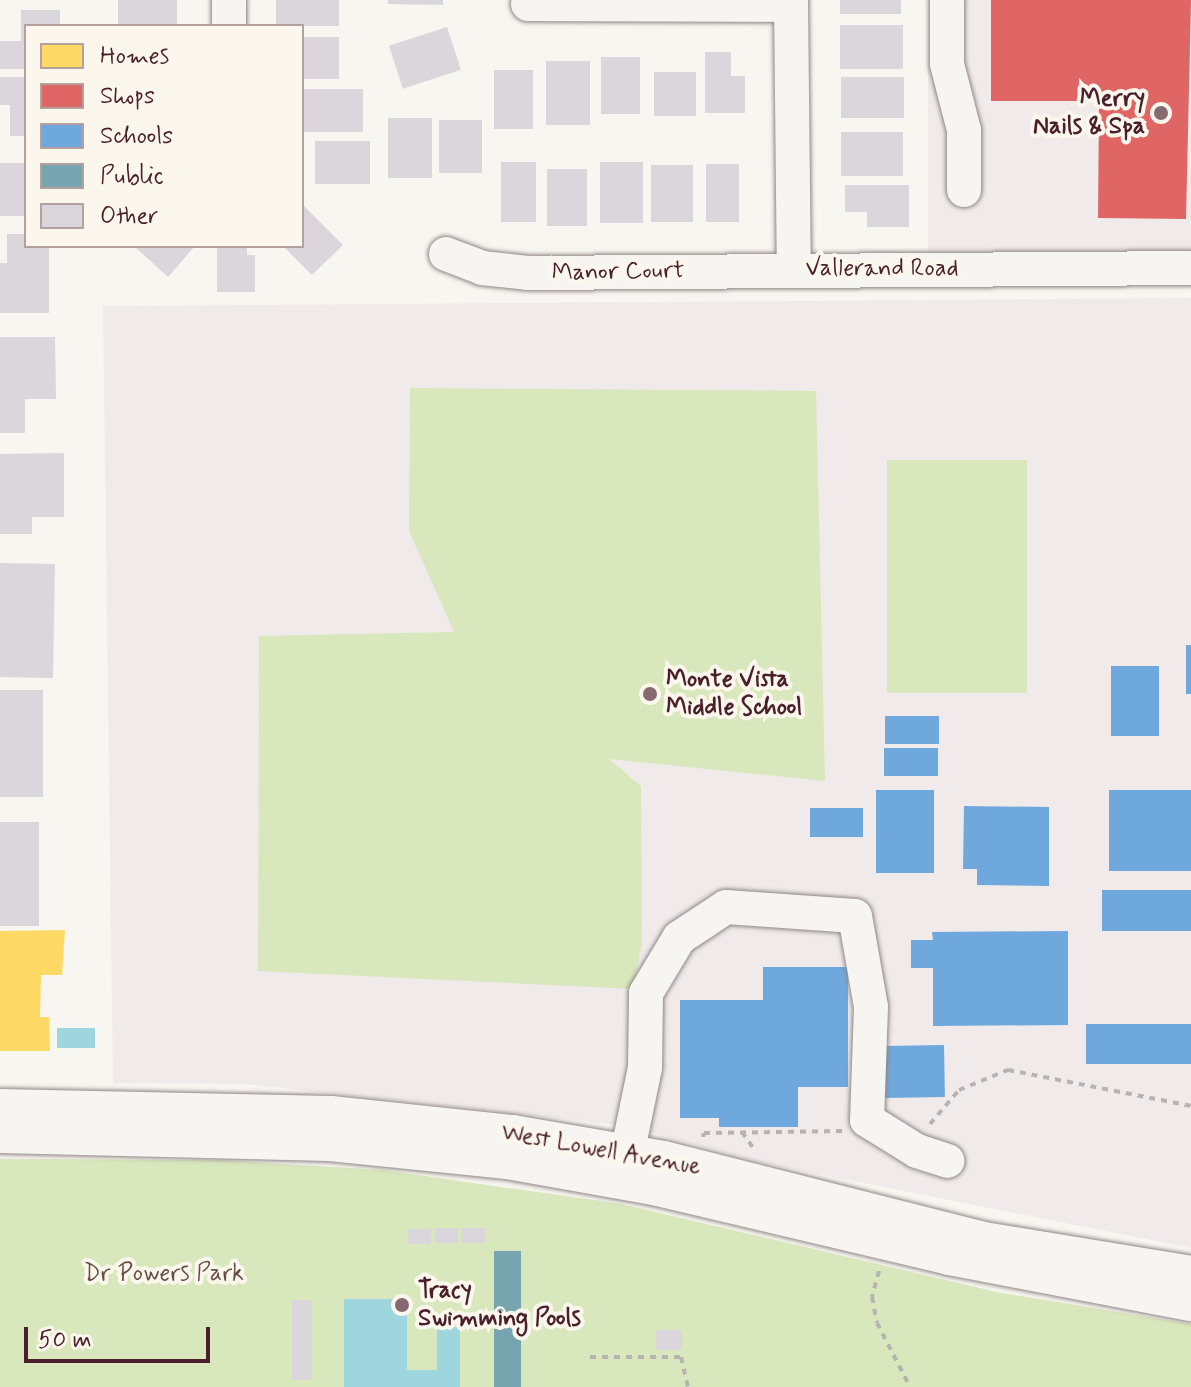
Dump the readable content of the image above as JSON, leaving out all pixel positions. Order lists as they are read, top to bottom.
{
  "streets": {
    "street": ["Vallerand Road", "Manor Court", "West Lowell Avenue"]
  },
  "crossings": [
    ["Vallerand Road", "Manor Court"]
  ],
  "parks": ["Dr Powers Park"],
  "places": ["Merry Nails & Spa", "Monte Vista Middle School", "Tracy Swimming Pools"],
  "legend": [
    "Homes",
    "Shops",
    "Schools",
    "Public",
    "Other"
  ],
  "scale_bar": "50 m"
}
